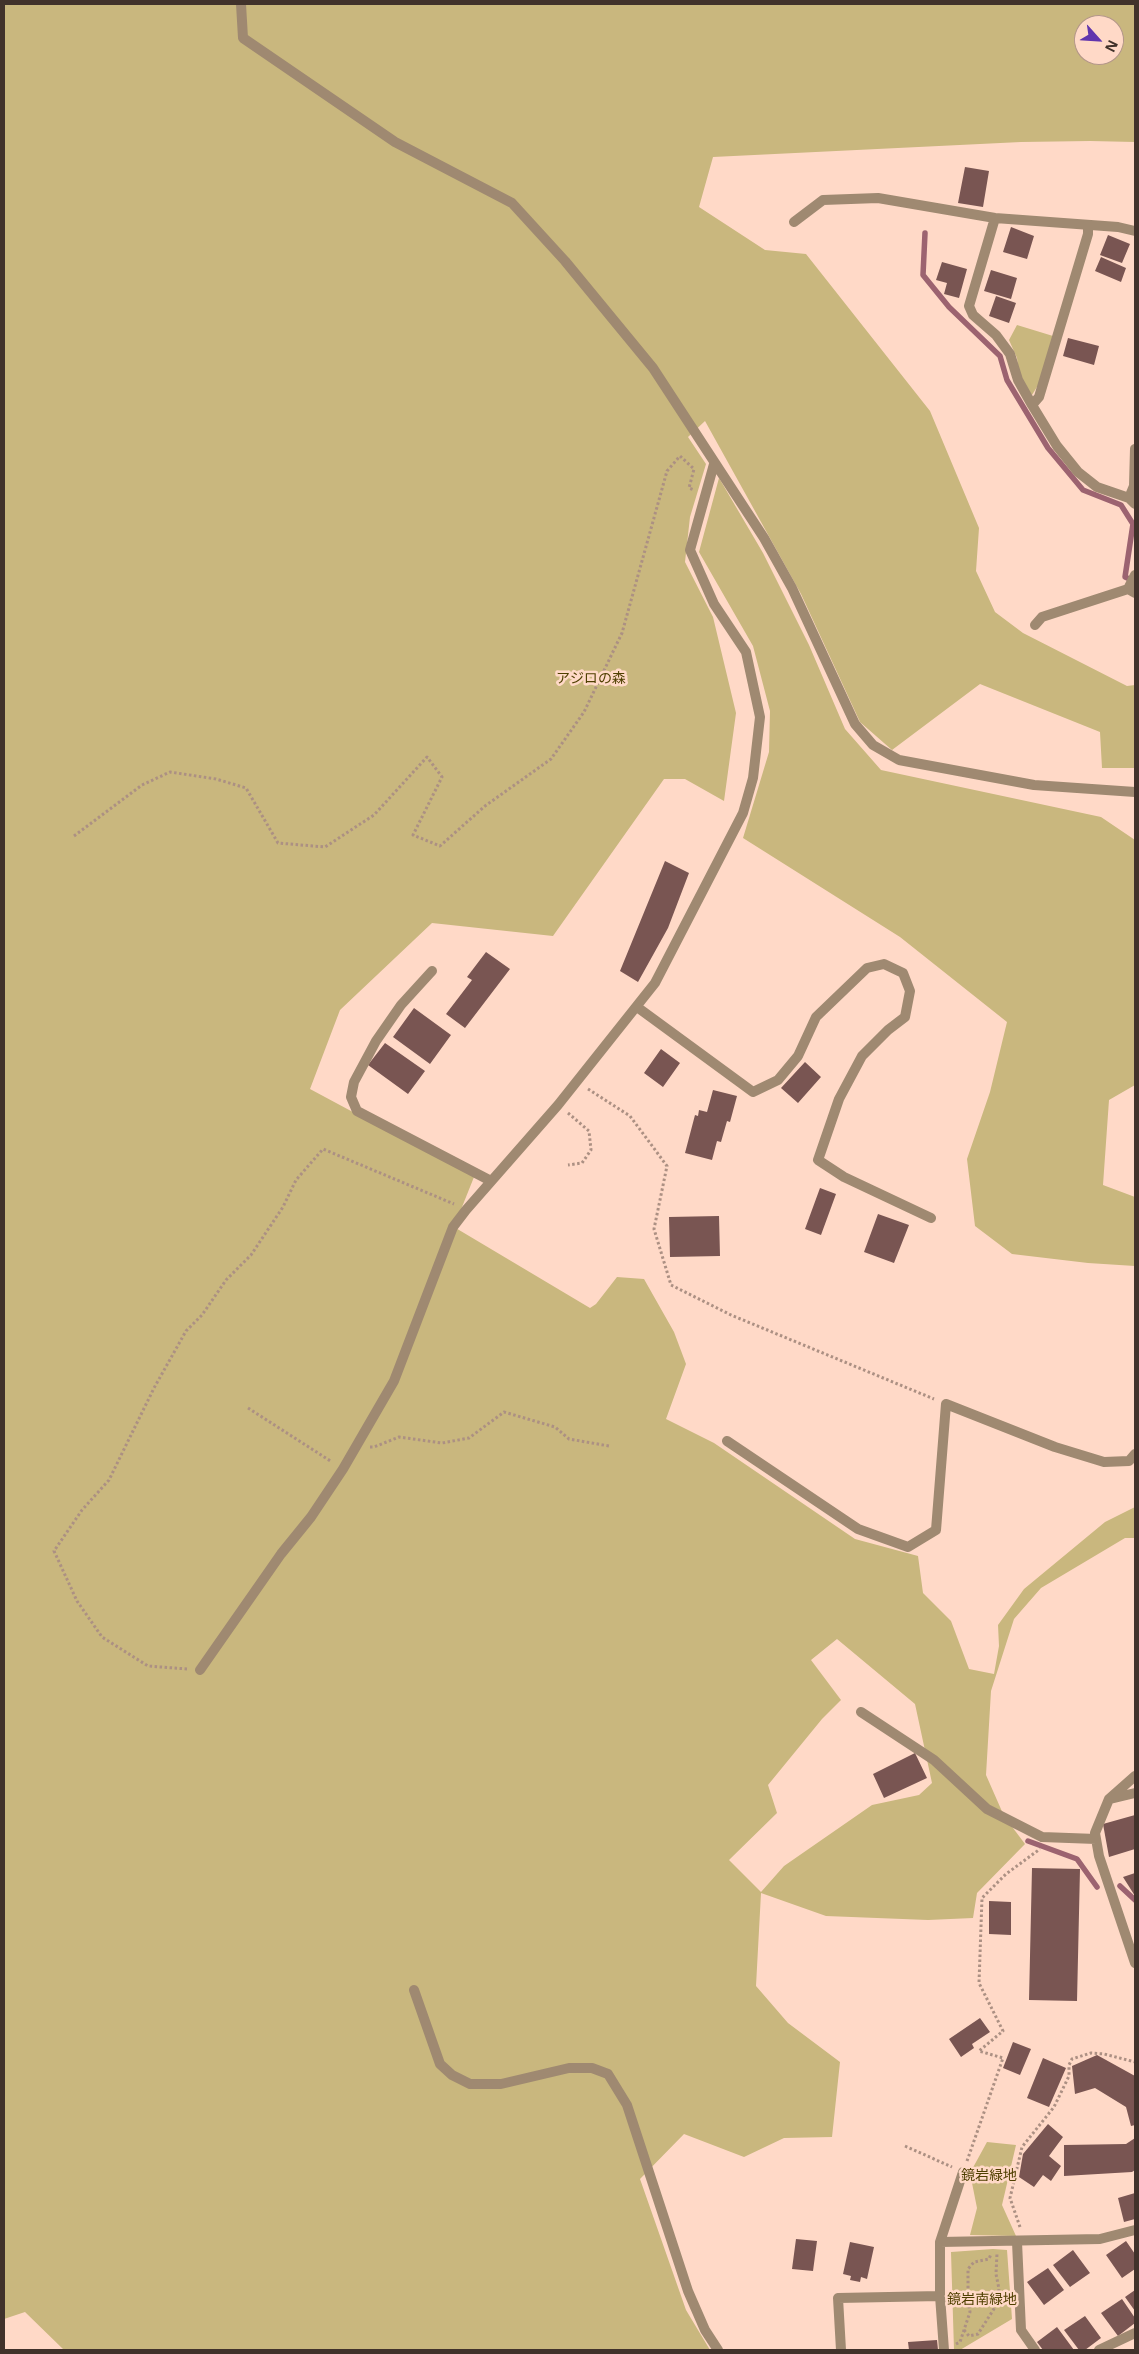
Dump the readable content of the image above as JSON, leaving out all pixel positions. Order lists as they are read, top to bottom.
{
  "parks": ["アジロの森", "鏡岩緑地", "鏡岩南緑地"],
  "north": "bottom right"
}
